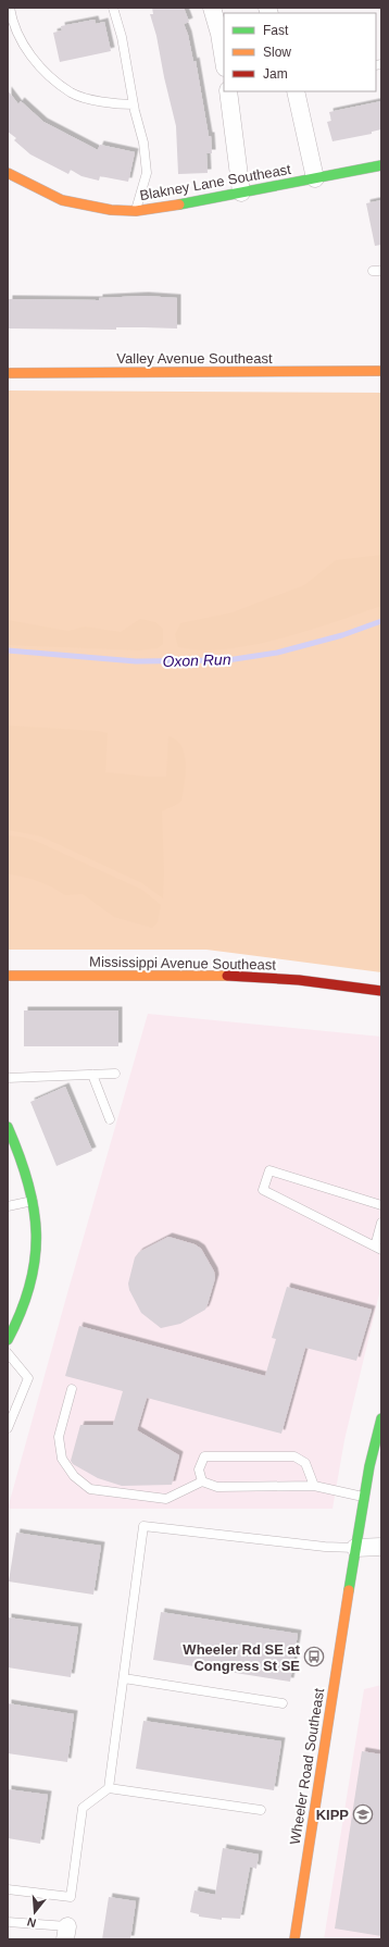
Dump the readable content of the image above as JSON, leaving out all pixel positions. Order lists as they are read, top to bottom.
{
  "streets": {
    "street": [
      "Blakney Lane Southeast",
      "Valley Avenue Southeast",
      "Mississippi Avenue Southeast",
      "Wheeler Road Southeast"
    ]
  },
  "water": ["Oxon Run"],
  "places": {
    "bus stop": ["Wheeler Rd SE at Congress St SE"],
    "school or university": ["KIPP"]
  },
  "legend": ["Fast", "Slow", "Jam"],
  "north": "bottom"
}
